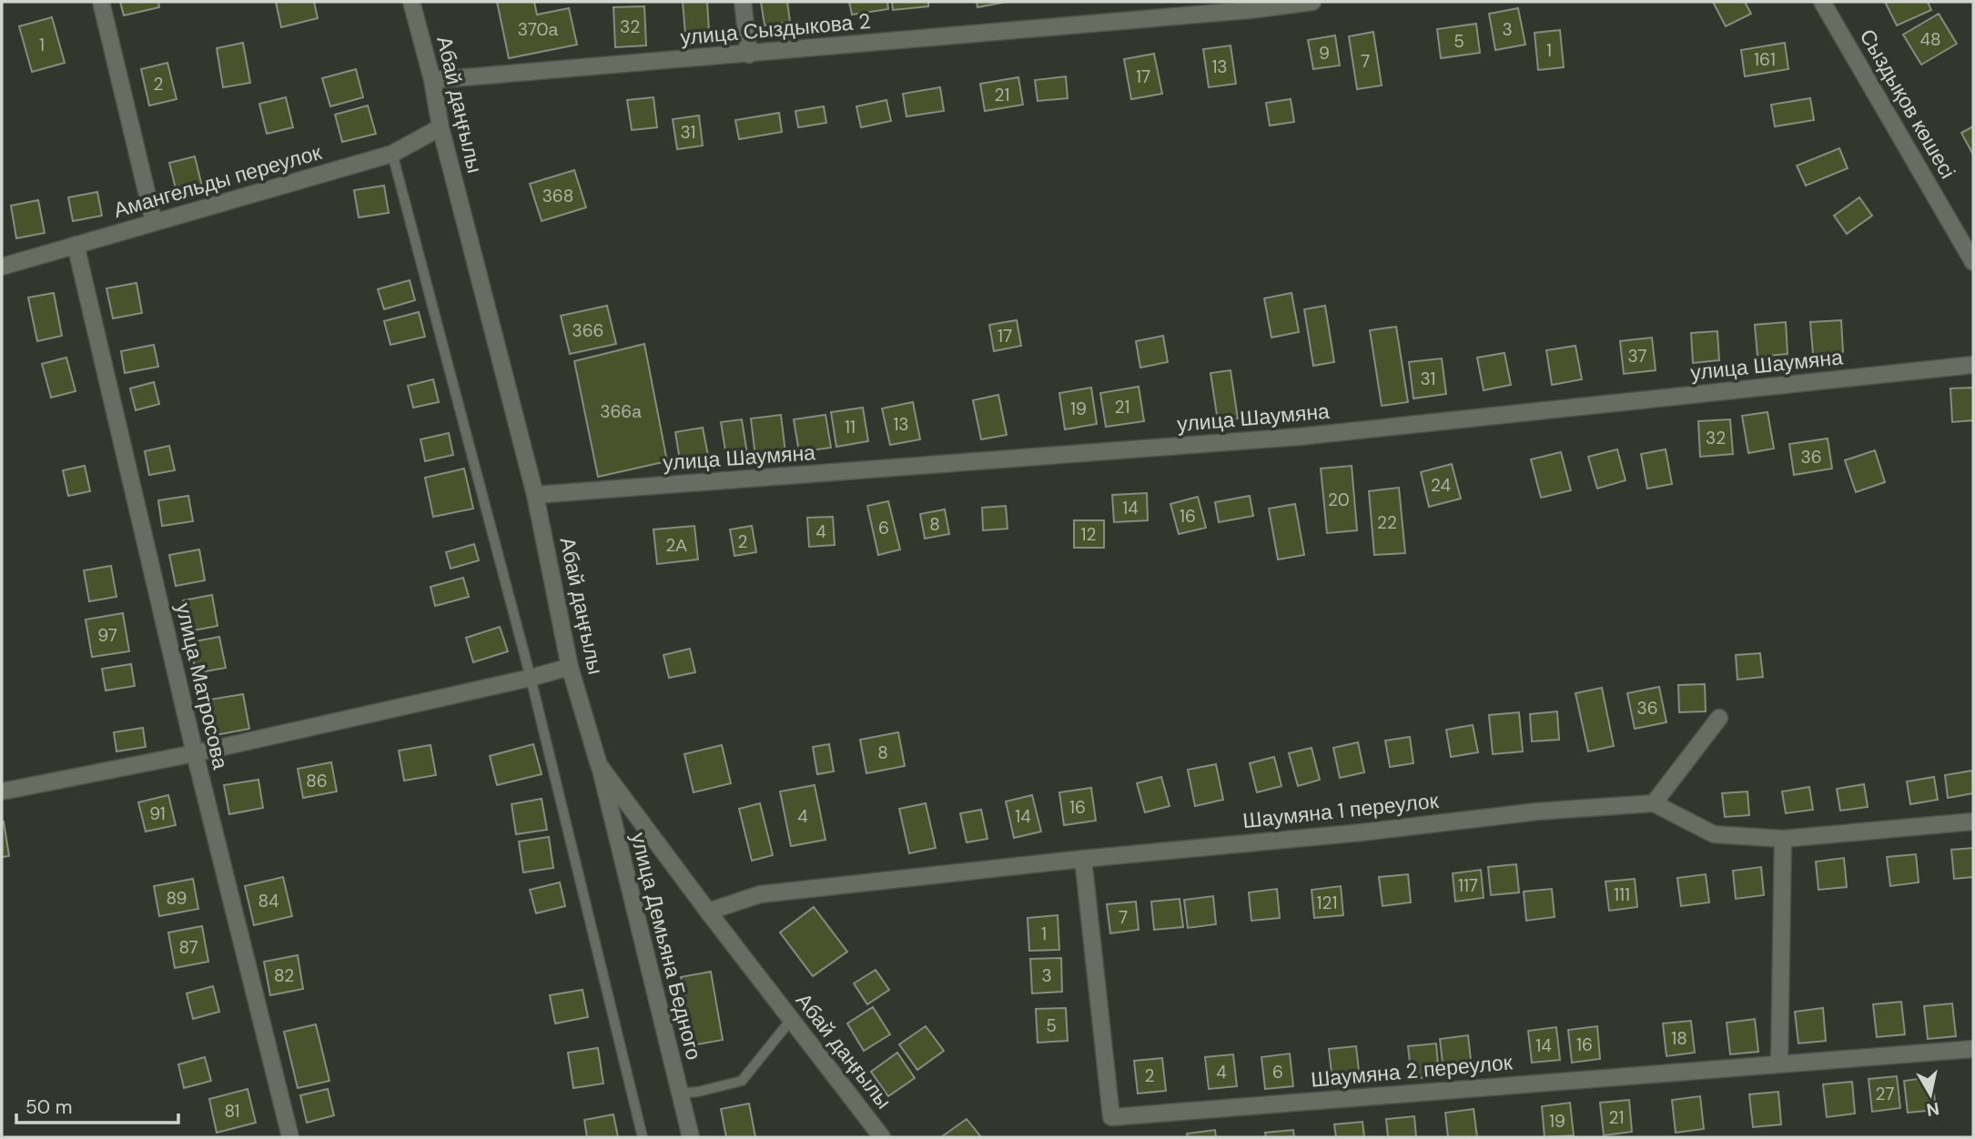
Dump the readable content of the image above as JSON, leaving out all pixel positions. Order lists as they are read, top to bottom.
{
  "streets": {
    "street": [
      "улица Сыздыкова 2",
      "Сыздықов көшесі",
      "Абай даңғылы",
      "Амангельды переулок",
      "улица Шаумяна",
      "улица Матросова",
      "Шаумяна 1 переулок",
      "улица Демьяна Бедного",
      "Шаумяна 2 переулок"
    ]
  },
  "crossings": [
    ["улица Сыздыкова 2", "Абай даңғылы"],
    ["Абай даңғылы", "Амангельды переулок"],
    ["Абай даңғылы", "улица Шаумяна"],
    ["Абай даңғылы", "Шаумяна 1 переулок"],
    ["Абай даңғылы", "улица Демьяна Бедного"],
    ["Амангельды переулок", "улица Матросова"],
    ["Шаумяна 1 переулок", "Шаумяна 2 переулок"]
  ],
  "house_numbers": [
    "32",
    "370а",
    "3",
    "48",
    "5",
    "1",
    "1",
    "9",
    "161",
    "7",
    "13",
    "17",
    "2",
    "21",
    "31",
    "368",
    "366",
    "17",
    "37",
    "31",
    "21",
    "19",
    "366а",
    "13",
    "11",
    "32",
    "36",
    "24",
    "20",
    "14",
    "16",
    "22",
    "8",
    "6",
    "4",
    "12",
    "2",
    "2А",
    "97",
    "36",
    "8",
    "86",
    "16",
    "91",
    "4",
    "14",
    "117",
    "111",
    "89",
    "84",
    "121",
    "7",
    "1",
    "87",
    "82",
    "3",
    "5",
    "18",
    "16",
    "14",
    "4",
    "6",
    "2",
    "27",
    "81",
    "21",
    "19"
  ],
  "scale_bar": "50 m",
  "north": "bottom"
}
